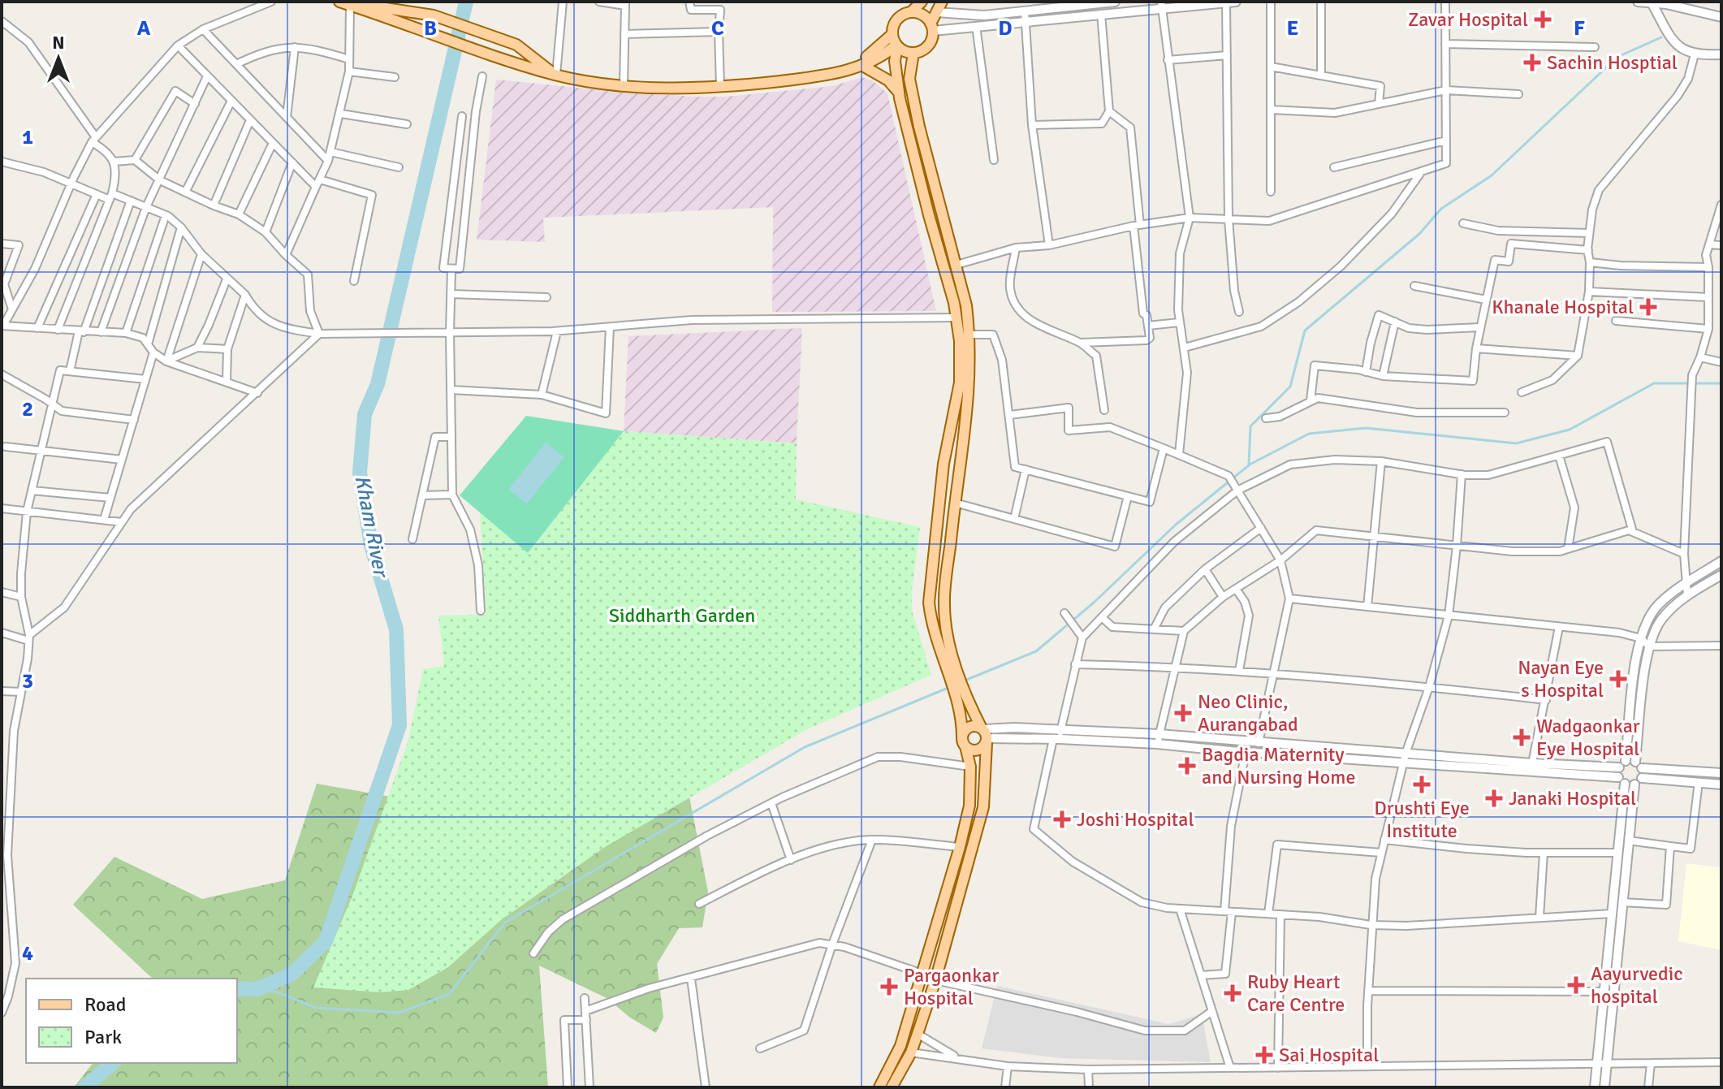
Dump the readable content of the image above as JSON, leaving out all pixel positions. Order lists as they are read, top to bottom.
{
  "water": ["Kham River"],
  "parks": ["Siddharth Garden"],
  "places": {
    "health": [
      "Zavar Hospital",
      "Sachin Hosptial",
      "Khanale Hospital",
      "Nayan Eye s Hospital",
      "Neo Clinic, Aurangabad",
      "Wadgaonkar Eye Hospital",
      "Bagdia Maternity and Nursing Home",
      "Drushti Eye Institute",
      "Janaki Hospital",
      "Joshi Hospital",
      "Aayurvedic hospital",
      "Pargaonkar Hospital",
      "Ruby Heart Care Centre",
      "Sai Hospital"
    ]
  },
  "legend": ["Road", "Park"],
  "north": "top",
  "grid": {
    "columns": [
      "A",
      "B",
      "C",
      "D",
      "E",
      "F"
    ],
    "rows": [
      "1",
      "2",
      "3",
      "4"
    ]
  }
}
